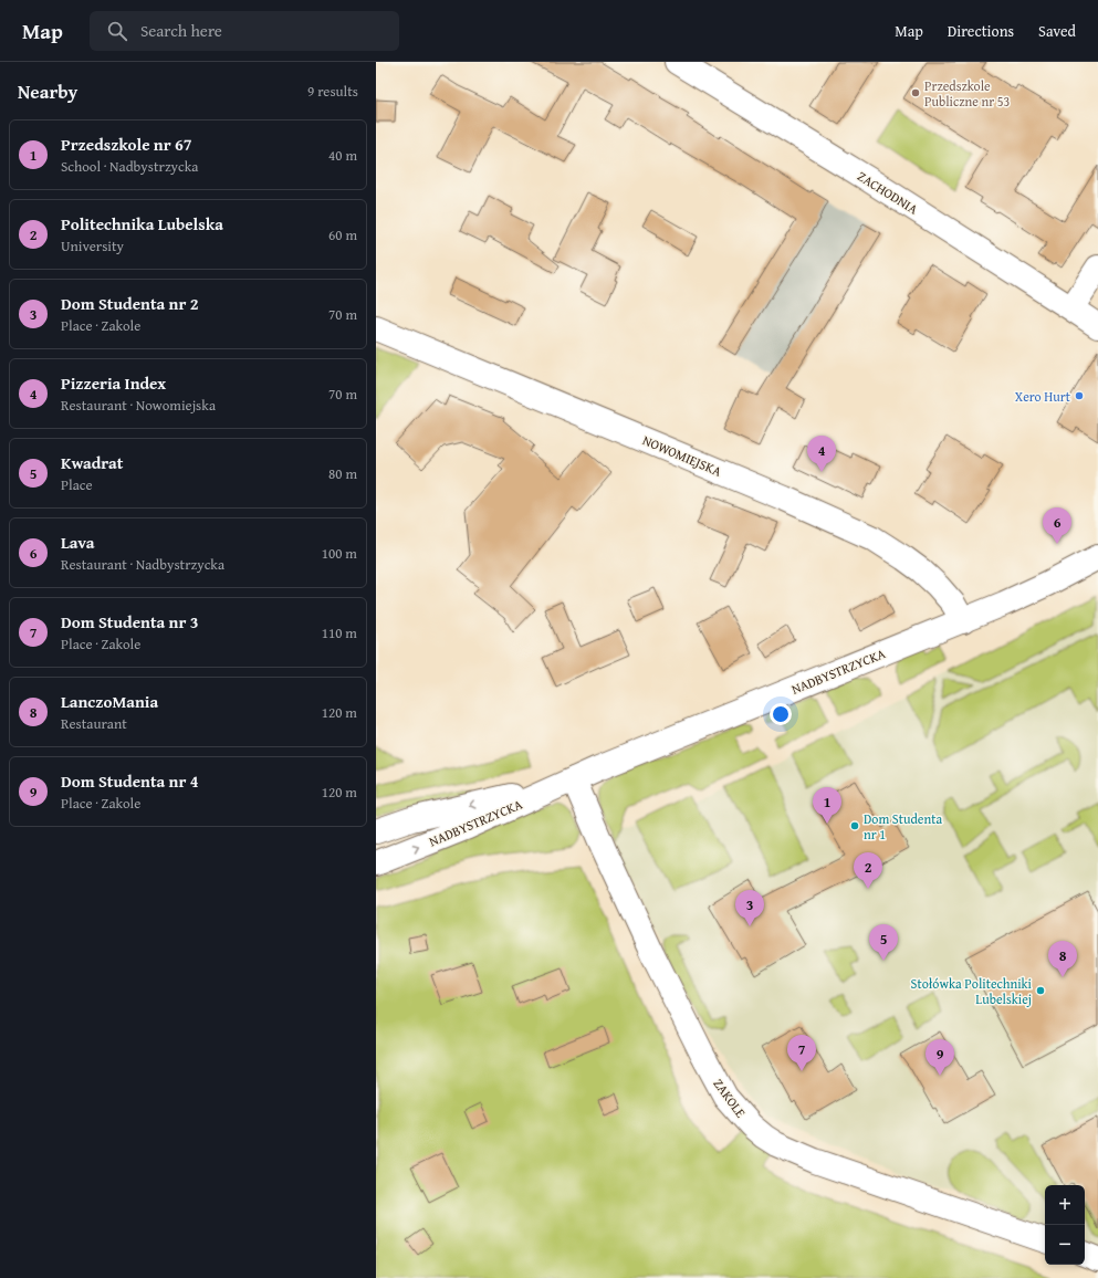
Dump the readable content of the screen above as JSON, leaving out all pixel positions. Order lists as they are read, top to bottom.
{
  "streets": {
    "street": [
      "ZACHODNIA",
      "NOWOMIEJSKA",
      "NADBYSTRZYCKA",
      "ZAKOLE"
    ]
  },
  "crossings": [
    ["NOWOMIEJSKA", "NADBYSTRZYCKA"],
    ["NADBYSTRZYCKA", "ZAKOLE"]
  ],
  "places": [
    "Przedszkole Publiczne nr 53",
    "Xero Hurt",
    "Dom Studenta nr 1",
    "Stołówka Politechniki Lubelskiej"
  ],
  "page": {
    "header": "Map",
    "search": "Search here",
    "nav": ["Map", "Directions", "Saved"],
    "heading": ["Nearby", "9 results"],
    "list": [
      {
        "mark": "1",
        "name": "Przedszkole nr 67",
        "note": "School · Nadbystrzycka",
        "value": "40 m"
      },
      {
        "mark": "2",
        "name": "Politechnika Lubelska",
        "note": "University",
        "value": "60 m"
      },
      {
        "mark": "3",
        "name": "Dom Studenta nr 2",
        "note": "Place · Zakole",
        "value": "70 m"
      },
      {
        "mark": "4",
        "name": "Pizzeria Index",
        "note": "Restaurant · Nowomiejska",
        "value": "70 m"
      },
      {
        "mark": "5",
        "name": "Kwadrat",
        "note": "Place",
        "value": "80 m"
      },
      {
        "mark": "6",
        "name": "Lava",
        "note": "Restaurant · Nadbystrzycka",
        "value": "100 m"
      },
      {
        "mark": "7",
        "name": "Dom Studenta nr 3",
        "note": "Place · Zakole",
        "value": "110 m"
      },
      {
        "mark": "8",
        "name": "LanczoMania",
        "note": "Restaurant",
        "value": "120 m"
      },
      {
        "mark": "9",
        "name": "Dom Studenta nr 4",
        "note": "Place · Zakole",
        "value": "120 m"
      }
    ],
    "pins": [
      "4",
      "6",
      "1",
      "2",
      "3",
      "5",
      "8",
      "7",
      "9"
    ],
    "map_buttons": ["+", "−"]
  }
}
